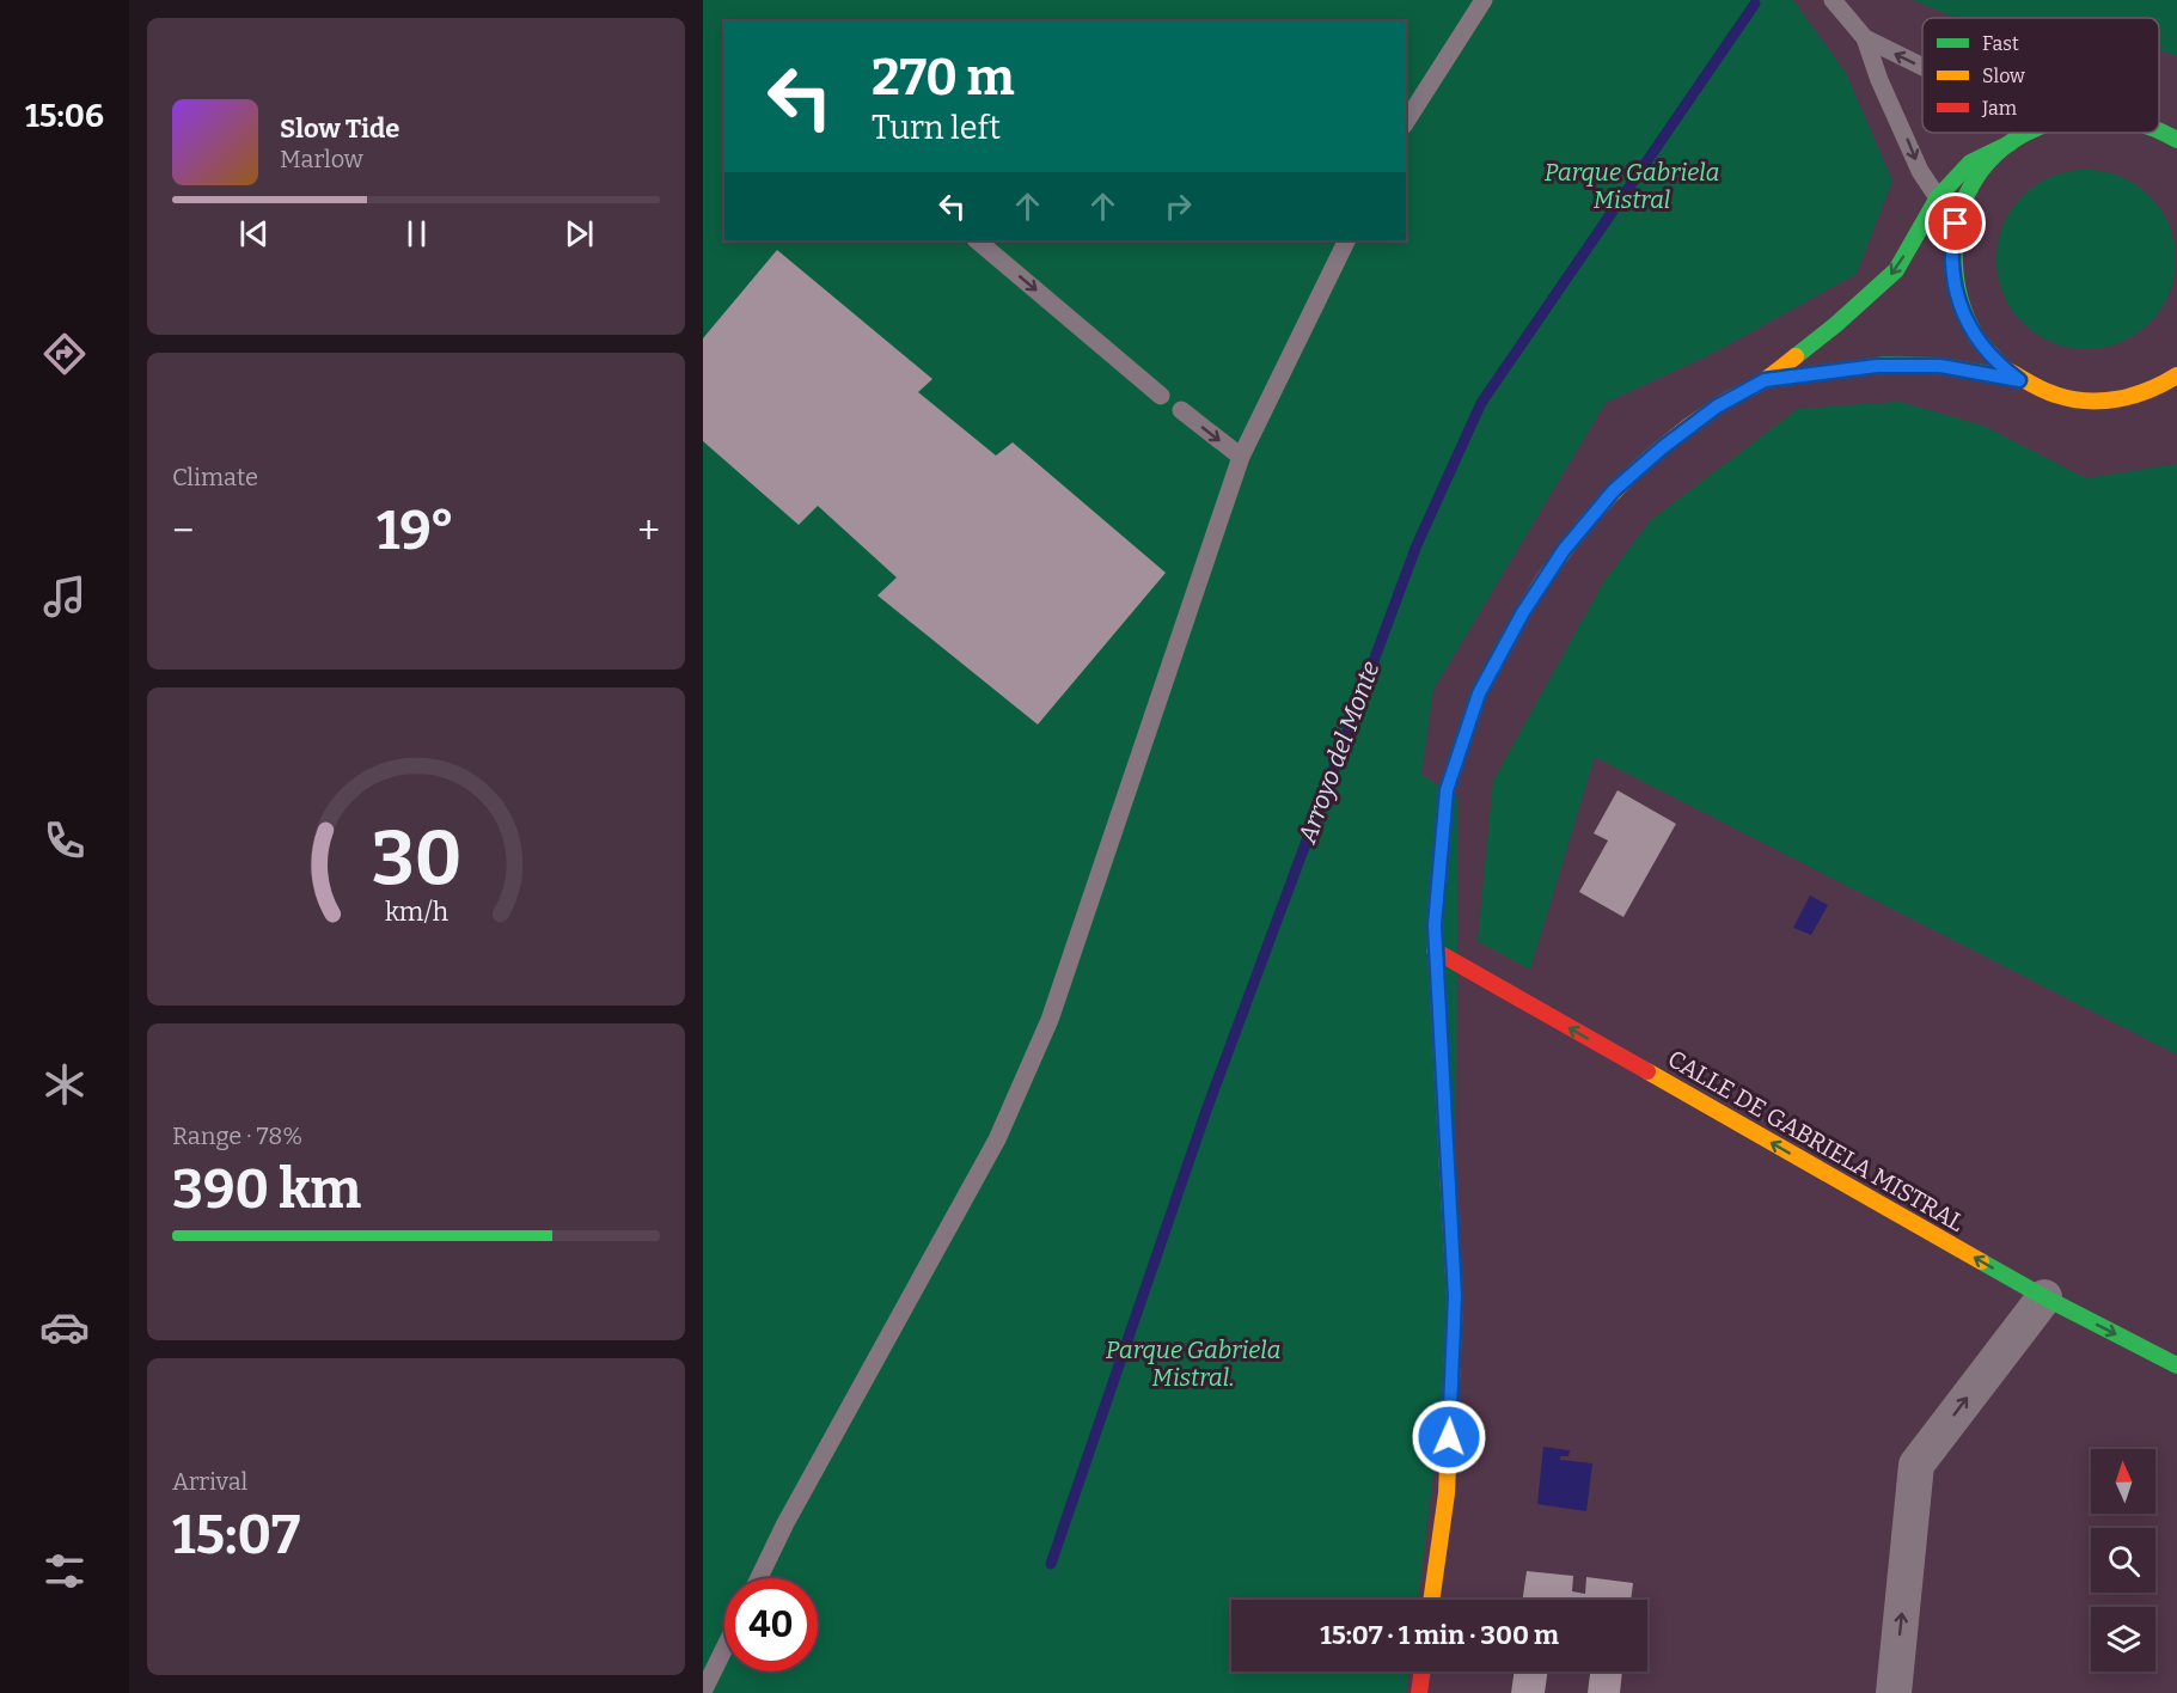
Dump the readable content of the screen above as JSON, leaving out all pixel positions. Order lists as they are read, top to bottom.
{
  "streets": {
    "street": ["CALLE DE GABRIELA MISTRAL"]
  },
  "water": ["Arroyo del Monte"],
  "parks": ["Parque Gabriela Mistral", "Parque Gabriela Mistral."],
  "legend": ["Fast", "Slow", "Jam"],
  "north": "top",
  "page": {
    "tabs": "15:06",
    "turn": ["270 m", "Turn left"],
    "song": ["Slow Tide", "Marlow"],
    "tile": [
      "Climate",
      ["Range · 78%", "390 km"],
      ["Arrival", "15:07"]
    ],
    "heat": ["−", "19°", "+"],
    "limit": "40",
    "trip": "15:07 · 1 min · 300 m",
    "gauge": ["30", "km/h"]
  }
}
